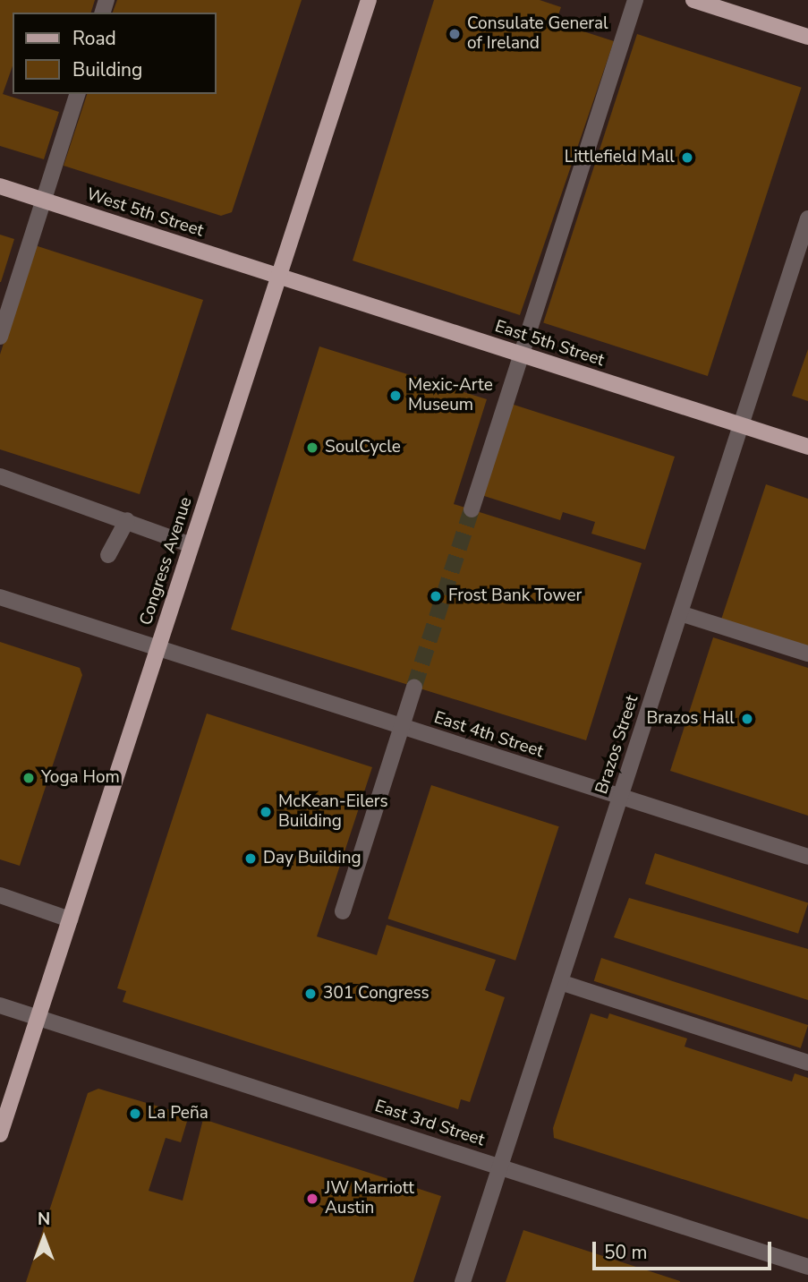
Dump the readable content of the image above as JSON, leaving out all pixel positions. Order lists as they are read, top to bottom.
{
  "streets": {
    "main road": ["West 5th Street", "East 5th Street", "Congress Avenue"],
    "street": ["East 4th Street", "Brazos Street", "East 3rd Street"]
  },
  "crossings": [
    ["West 5th Street", "East 5th Street"],
    ["West 5th Street", "Congress Avenue"],
    ["East 5th Street", "Congress Avenue"],
    ["East 5th Street", "Brazos Street"],
    ["Congress Avenue", "East 4th Street"],
    ["Congress Avenue", "East 3rd Street"],
    ["East 4th Street", "Brazos Street"],
    ["Brazos Street", "East 3rd Street"]
  ],
  "places": [
    "Consulate General of Ireland",
    "Littlefield Mall",
    "Mexic-Arte Museum",
    "SoulCycle",
    "Frost Bank Tower",
    "Brazos Hall",
    "Yoga Hom",
    "McKean-Eilers Building",
    "Day Building",
    "301 Congress",
    "La Peña",
    "JW Marriott Austin"
  ],
  "legend": ["Road", "Building"],
  "scale_bar": "50 m",
  "north": "top"
}
